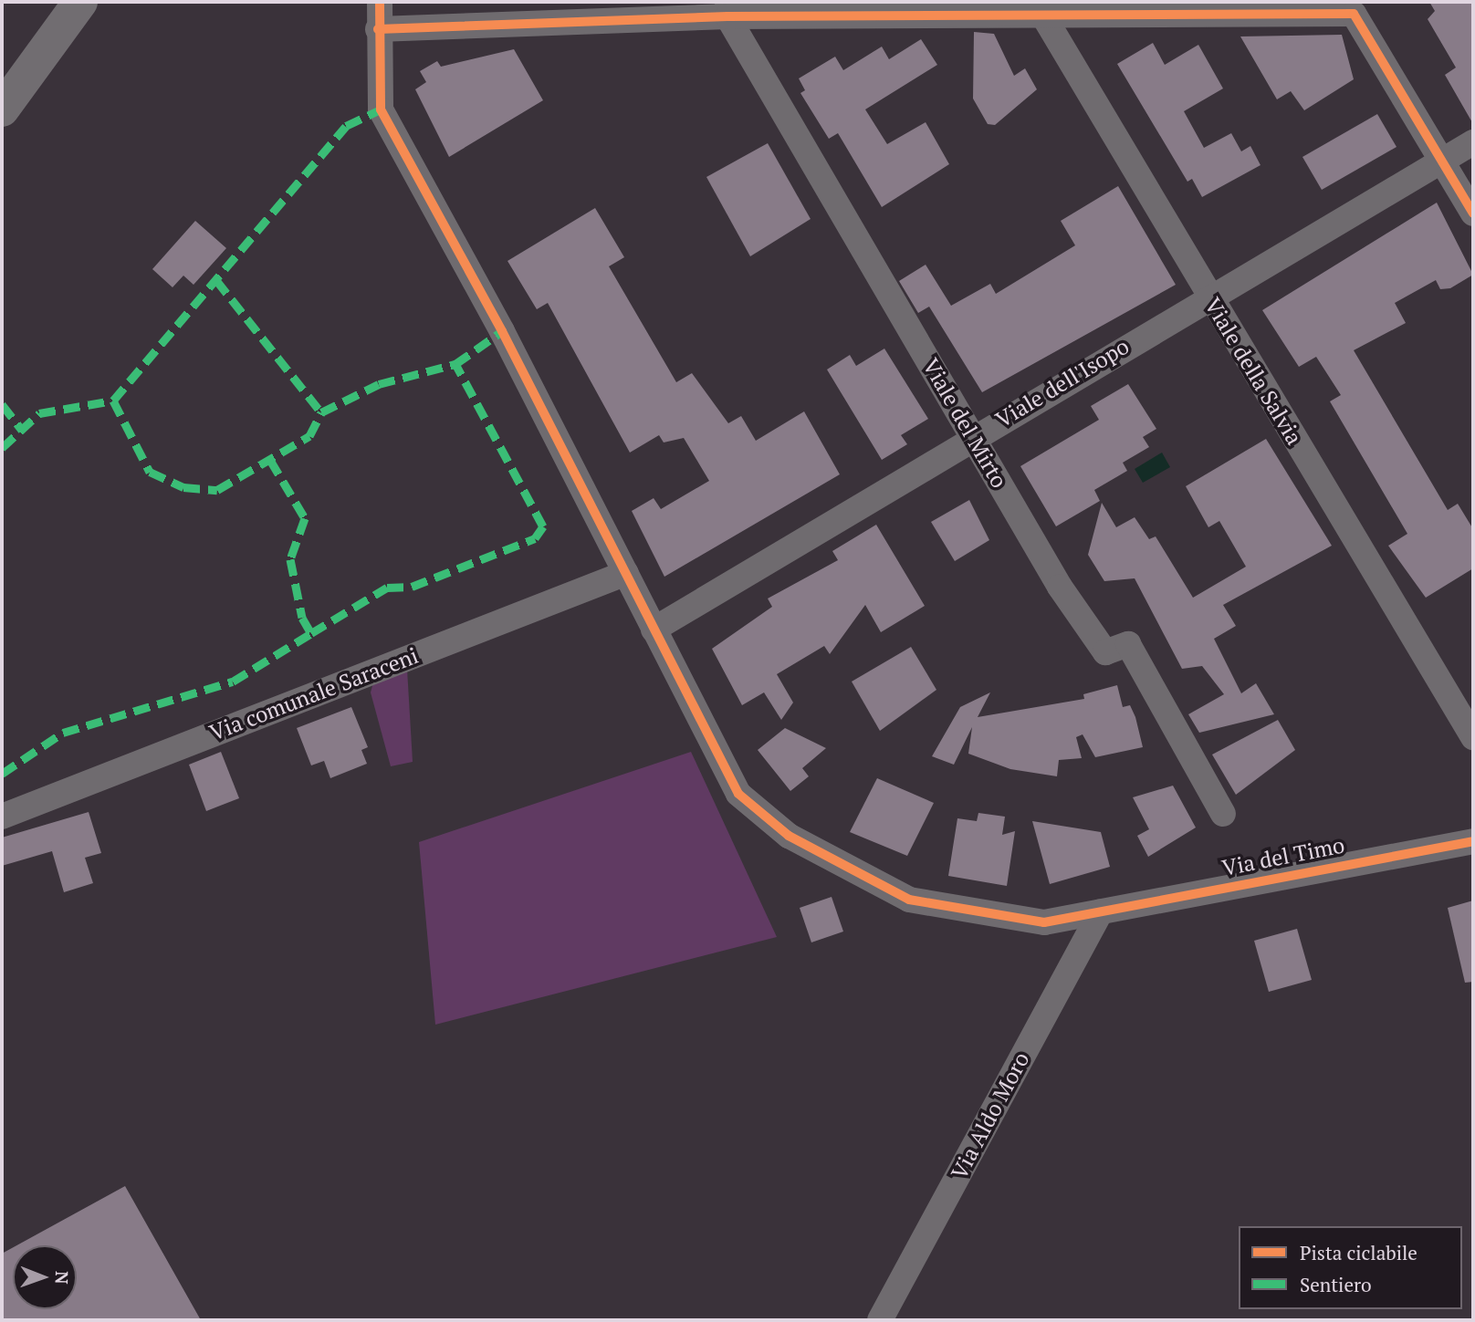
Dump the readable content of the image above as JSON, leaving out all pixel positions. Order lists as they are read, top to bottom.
{
  "streets": {
    "street": [
      "Viale della Salvia",
      "Viale dell'Isopo",
      "Viale del Mirto",
      "Via comunale Saraceni",
      "Via del Timo",
      "Via Aldo Moro"
    ]
  },
  "crossings": [
    ["Viale della Salvia", "Viale dell'Isopo"],
    ["Viale dell'Isopo", "Viale del Mirto"],
    ["Viale dell'Isopo", "Via del Timo"],
    ["Via del Timo", "Via Aldo Moro"]
  ],
  "legend": ["Pista ciclabile", "Sentiero"],
  "north": "right"
}
